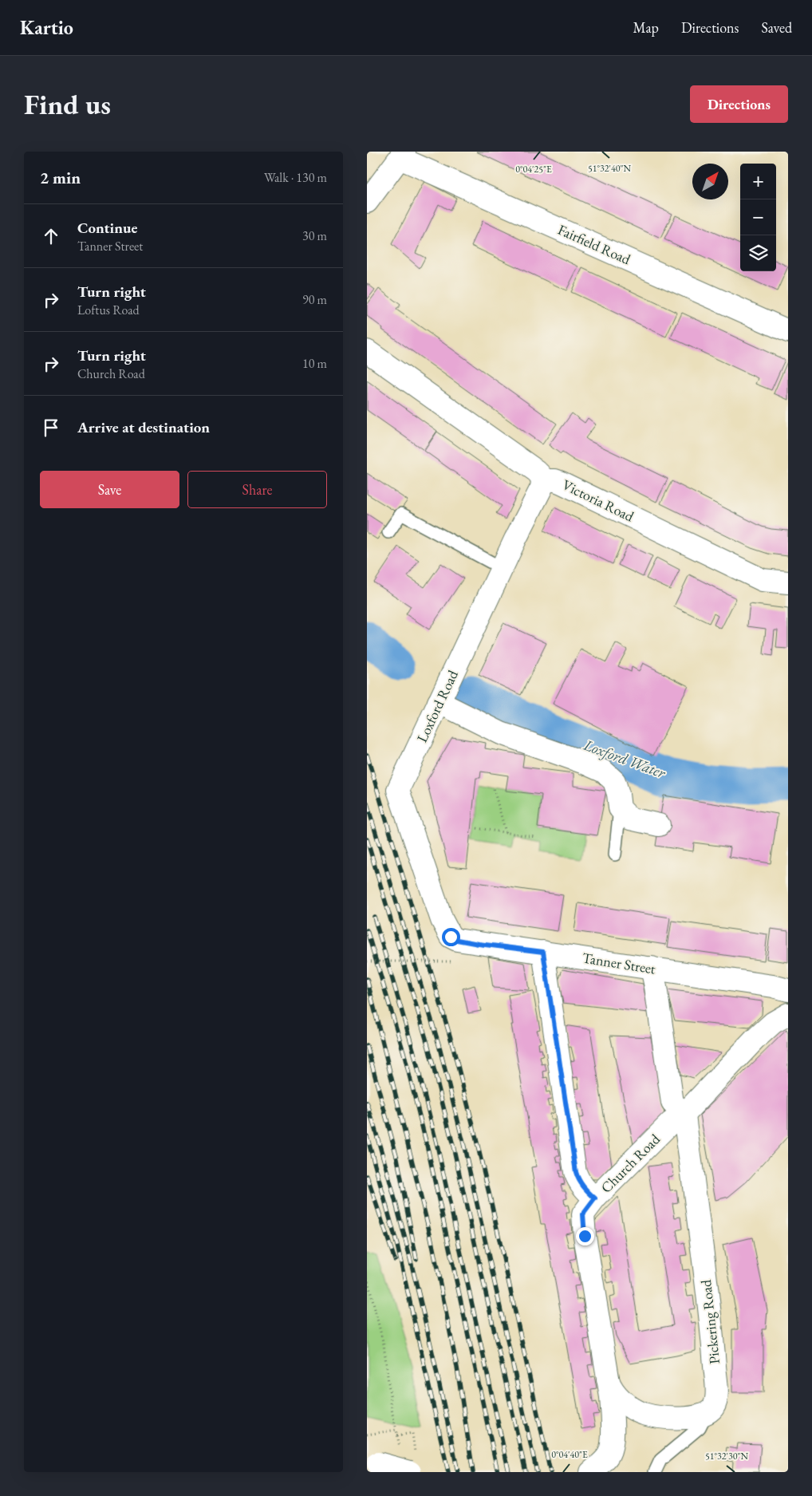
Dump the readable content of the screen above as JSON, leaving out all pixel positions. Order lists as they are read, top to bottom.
{
  "streets": {
    "street": [
      "Fairfield Road",
      "Victoria Road",
      "Loxford Road",
      "Tanner Street",
      "Church Road",
      "Pickering Road"
    ]
  },
  "crossings": [
    ["Victoria Road", "Loxford Road"],
    ["Loxford Road", "Tanner Street"],
    ["Church Road", "Pickering Road"]
  ],
  "water": ["Loxford Water"],
  "north": "top right",
  "page": {
    "header": "Kartio",
    "nav": ["Map", "Directions", "Saved"],
    "buttons": [
      "Directions",
      ["Save", "Share"]
    ],
    "title": "Find us",
    "heading": ["2 min", "Walk · 130 m"],
    "map_buttons": ["+", "−"],
    "list": [
      ["Continue", "Tanner Street", "30 m"],
      ["Turn right", "Loftus Road", "90 m"],
      ["Turn right", "Church Road", "10 m"],
      "Arrive at destination"
    ]
  },
  "coordinates": [
    "51°32'40\"N",
    "0°04'25\"E",
    "0°04'40\"E",
    "51°32'30\"N"
  ]
}
